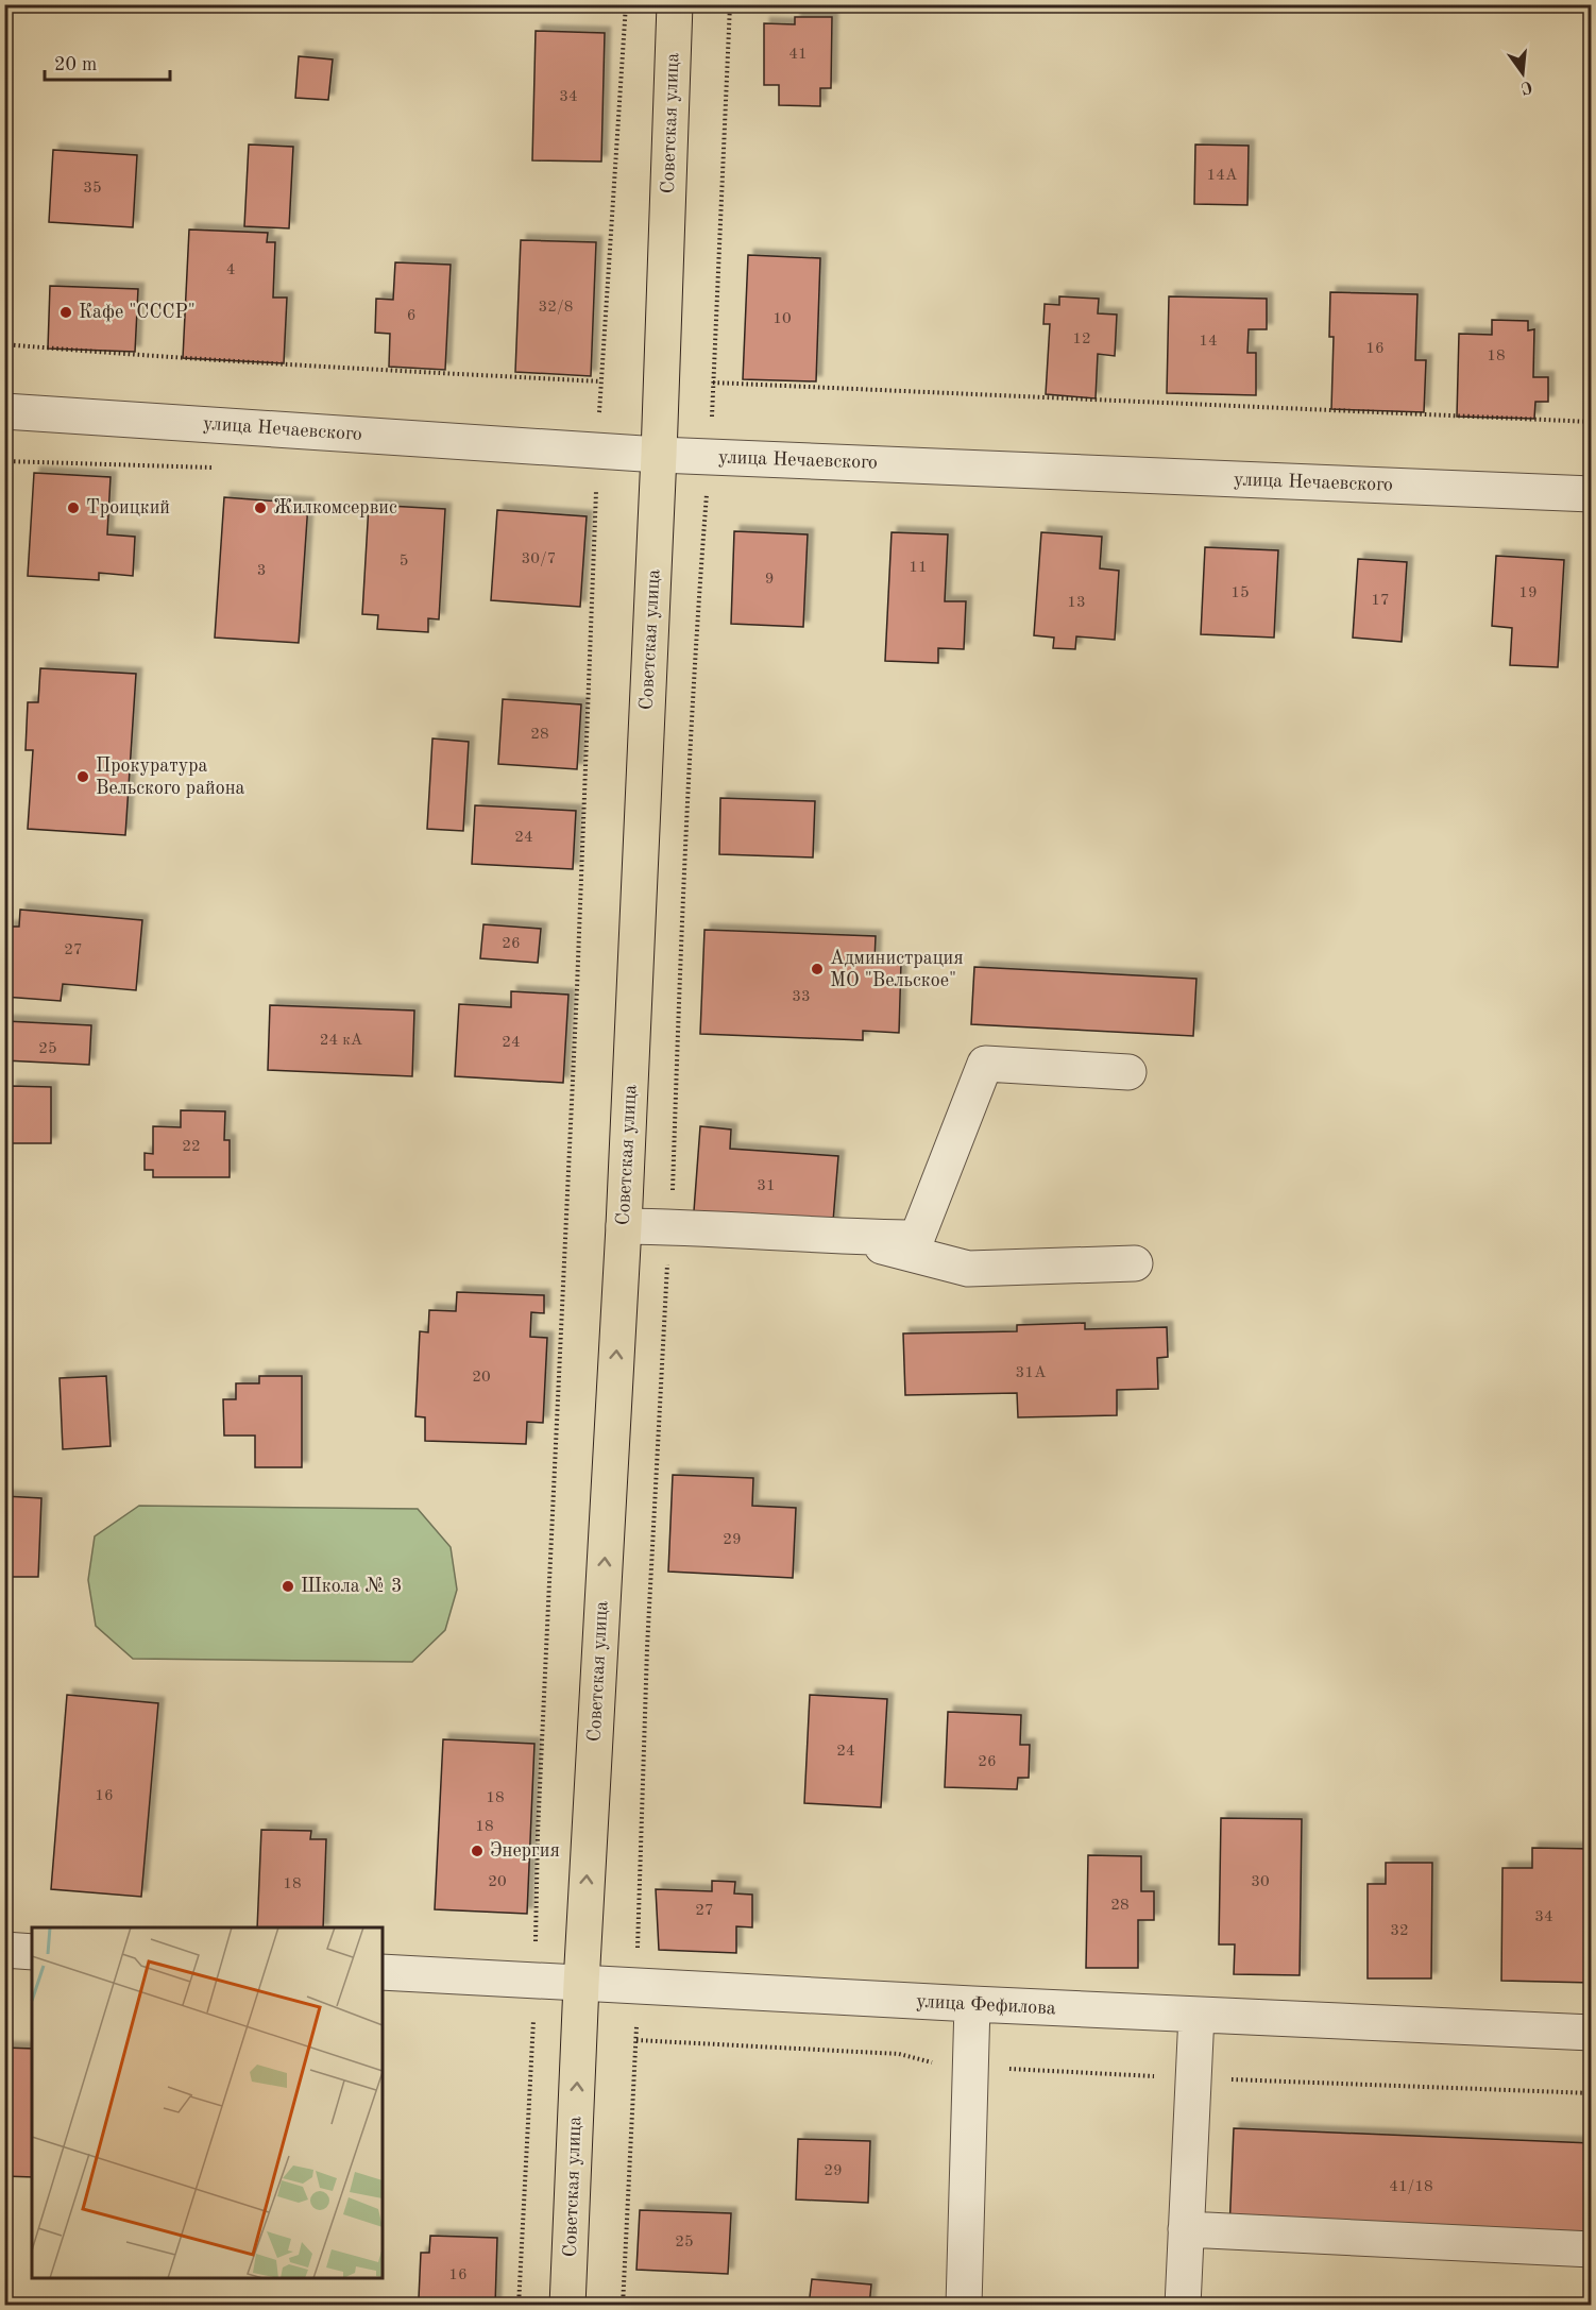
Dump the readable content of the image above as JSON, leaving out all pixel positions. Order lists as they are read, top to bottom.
{
  "streets": {
    "main road": ["Советская улица"],
    "street": ["улица Нечаевского", "улица Фефилова"]
  },
  "crossings": [
    ["Советская улица", "улица Нечаевского"],
    ["Советская улица", "улица Фефилова"]
  ],
  "one_way": ["Советская улица"],
  "places": [
    "Кафе \"СССР\"",
    "Троицкий",
    "Жилкомсервис",
    "Прокуратура Вельского района",
    "Администрация МО \"Вельское\"",
    "Школа № 3",
    "Энергия"
  ],
  "house_numbers": [
    "41",
    "34",
    "14А",
    "35",
    "4",
    "32/8",
    "6",
    "10",
    "12",
    "14",
    "16",
    "18",
    "30/7",
    "5",
    "11",
    "3",
    "9",
    "15",
    "19",
    "17",
    "13",
    "28",
    "24",
    "26",
    "27",
    "33",
    "24 кА",
    "24",
    "25",
    "22",
    "31",
    "31А",
    "20",
    "29",
    "24",
    "26",
    "16",
    "18",
    "18",
    "20",
    "30",
    "18",
    "28",
    "27",
    "34",
    "32",
    "29",
    "41/18",
    "25",
    "16"
  ],
  "scale_bar": "20 m",
  "north": "bottom"
}
